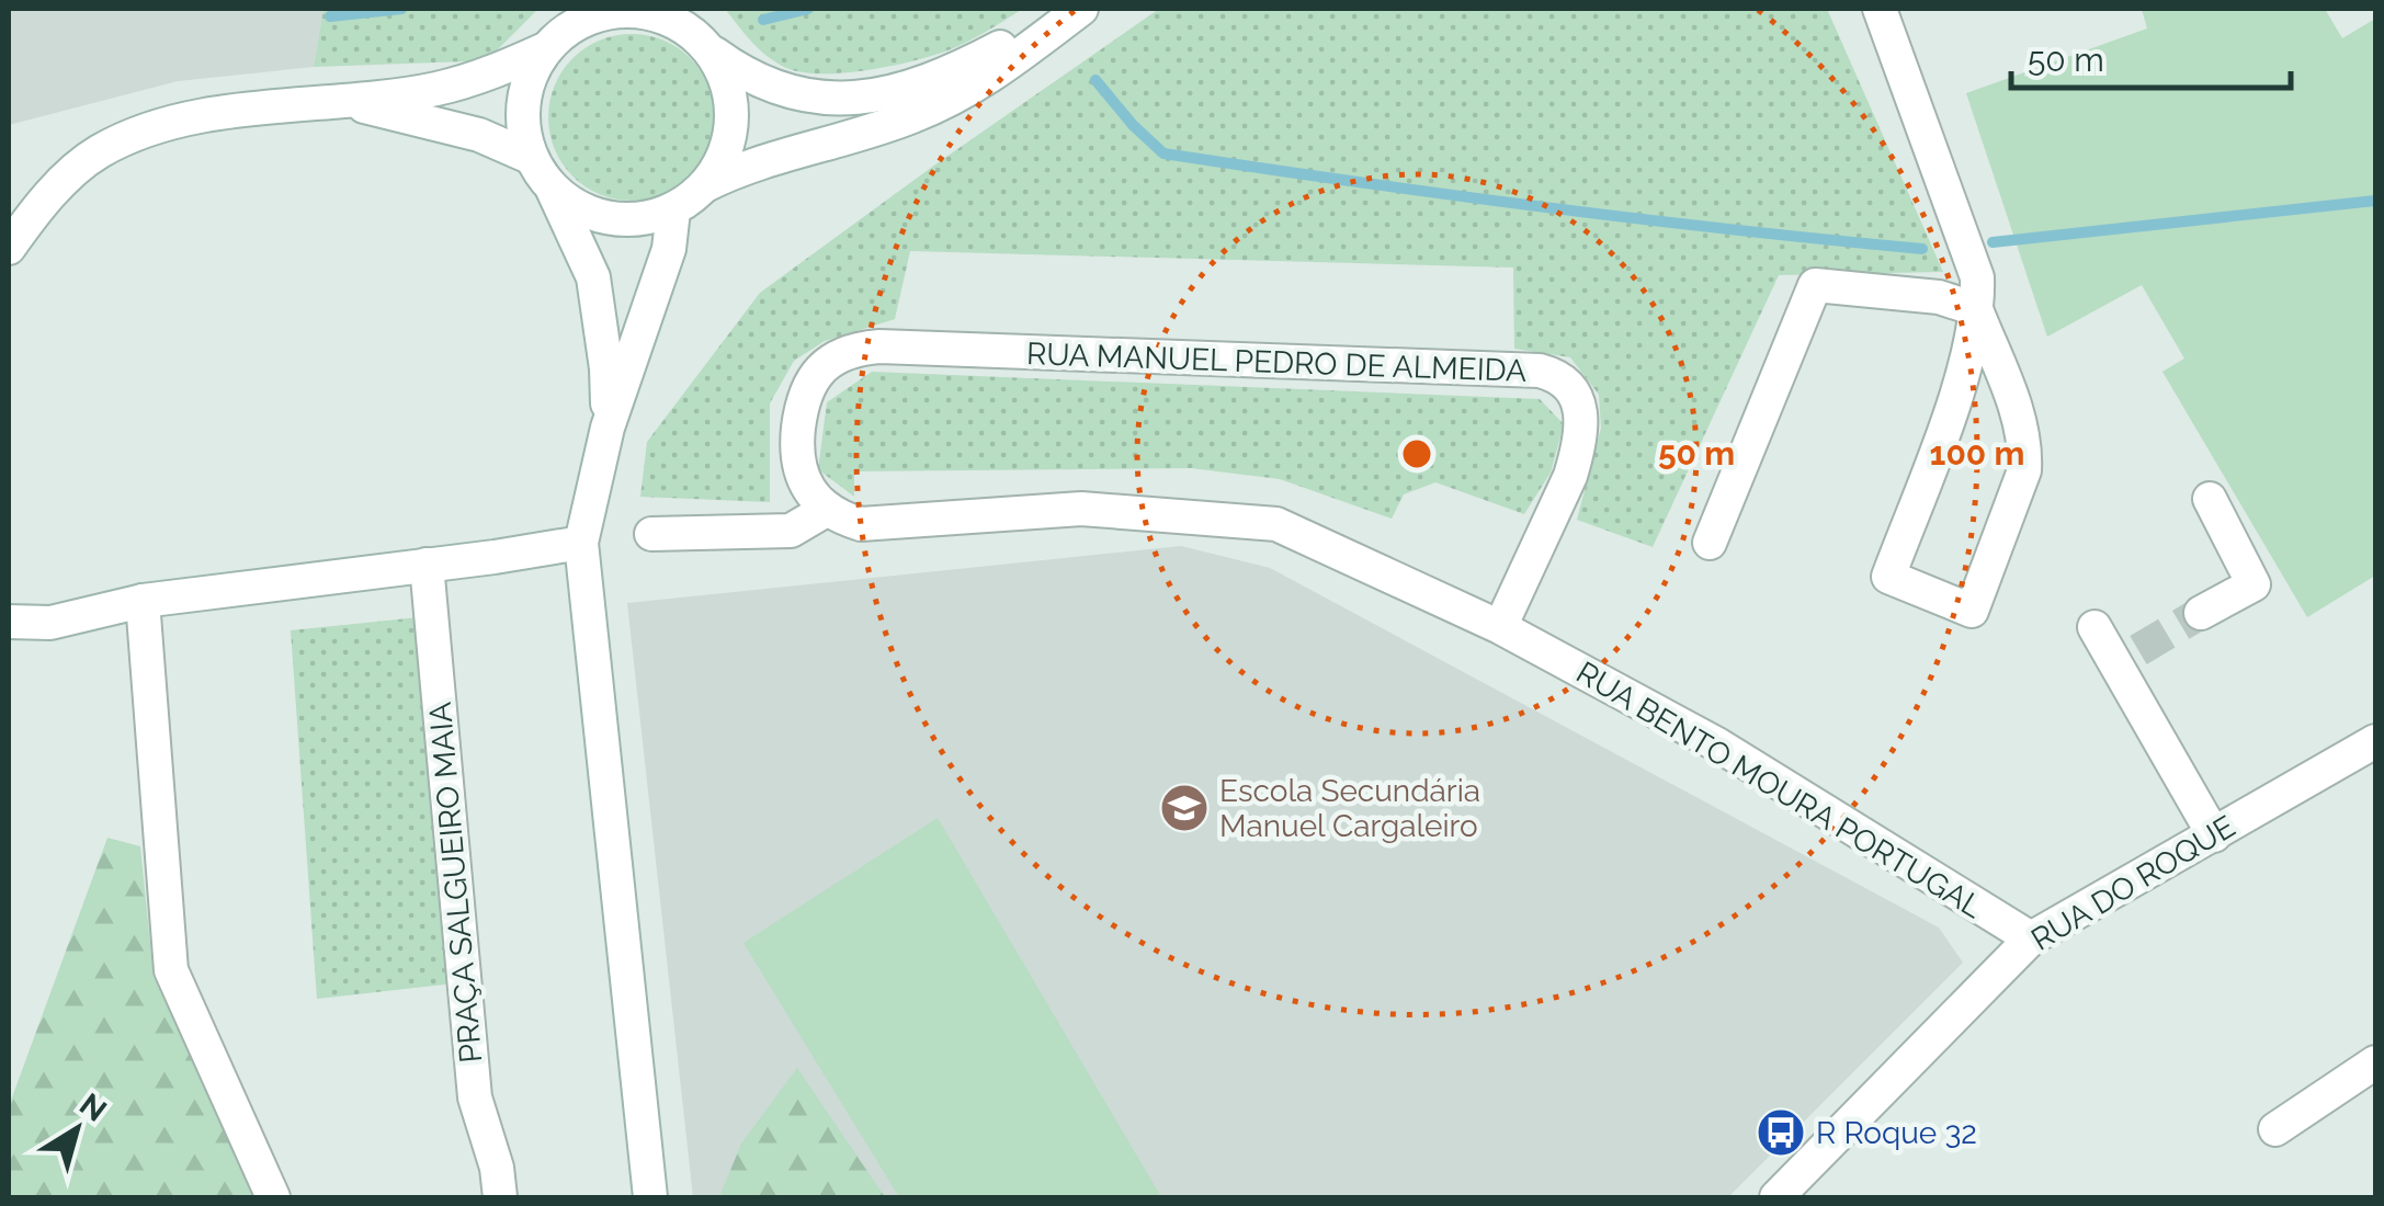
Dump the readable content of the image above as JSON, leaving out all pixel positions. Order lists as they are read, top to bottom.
{
  "streets": {
    "street": [
      "RUA MANUEL PEDRO DE ALMEIDA",
      "RUA BENTO MOURA PORTUGAL",
      "PRAÇA SALGUEIRO MAIA",
      "RUA DO ROQUE"
    ]
  },
  "crossings": [
    ["RUA MANUEL PEDRO DE ALMEIDA", "RUA BENTO MOURA PORTUGAL"],
    ["RUA BENTO MOURA PORTUGAL", "RUA DO ROQUE"]
  ],
  "places": {
    "school or university": ["Escola Secundária Manuel Cargaleiro"],
    "bus stop": ["R Roque 32"]
  },
  "scale_bar": "50 m",
  "north": "top right",
  "rings": ["50 m", "100 m"]
}
